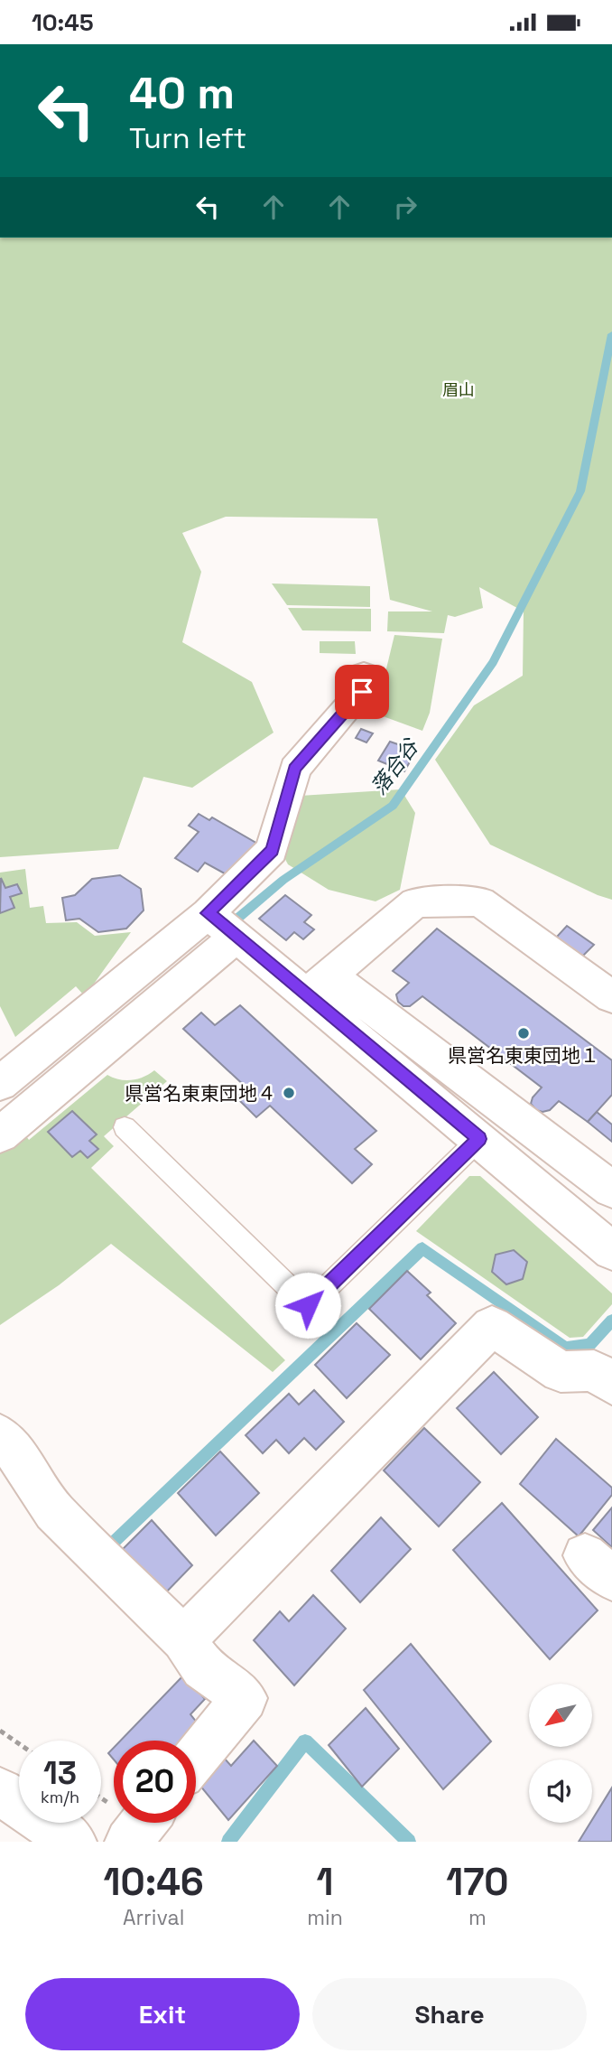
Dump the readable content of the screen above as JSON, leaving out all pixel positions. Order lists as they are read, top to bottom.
{
  "water": ["落合谷"],
  "parks": ["眉山"],
  "places": ["県営名東東団地１", "県営名東東団地４"],
  "north": "bottom left",
  "page": {
    "status": "10:45",
    "turn": ["40 m", "Turn left"],
    "speed": "13 km/h",
    "limit": "20",
    "eta": [
      "10:46",
      "Arrival",
      "1",
      "min",
      "170",
      "m"
    ],
    "buttons": ["Exit", "Share"]
  }
}
